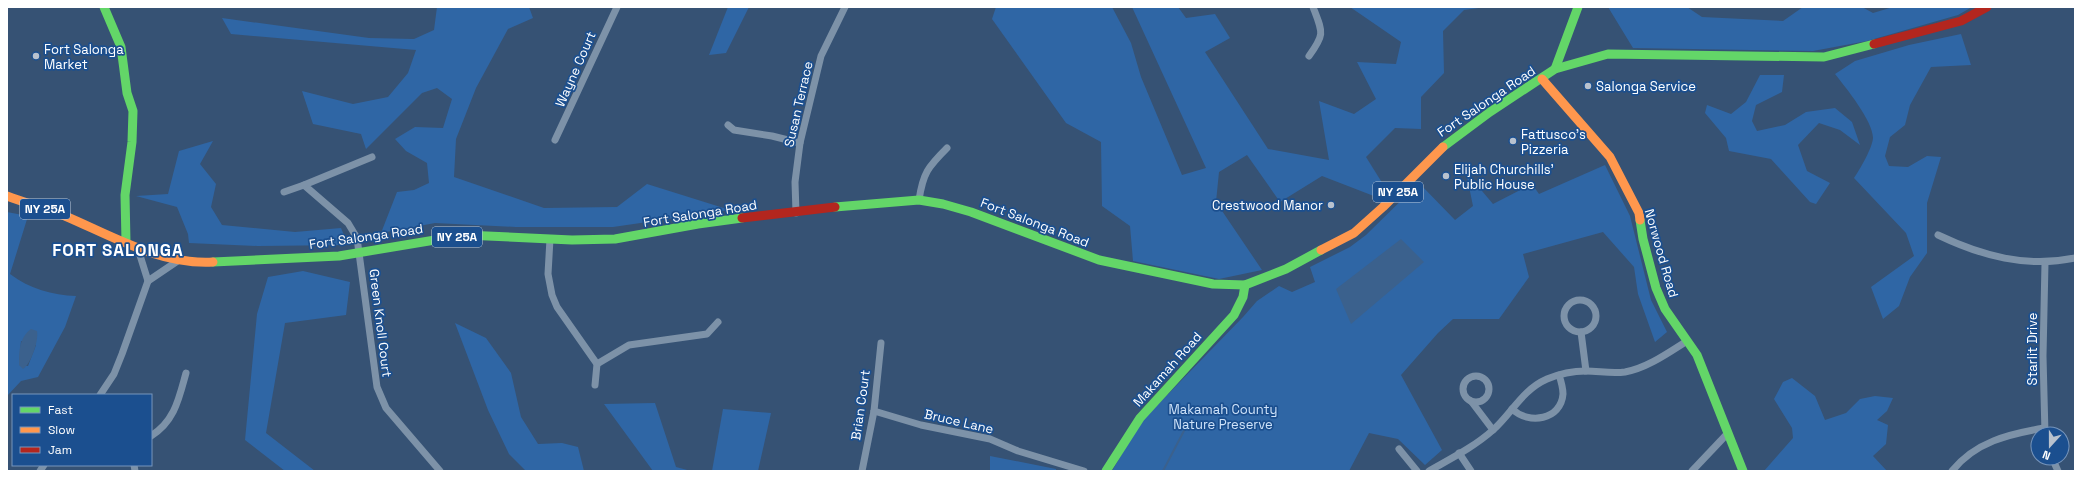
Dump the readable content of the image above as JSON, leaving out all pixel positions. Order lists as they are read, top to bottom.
{
  "streets": {
    "main road": [
      "Fort Salonga Road",
      "NY 25A",
      "Norwood Road",
      "Makamah Road"
    ],
    "street": [
      "Wayne Court",
      "Susan Terrace",
      "Green Knoll Court",
      "Starlit Drive",
      "Brian Court",
      "Bruce Lane"
    ]
  },
  "crossings": [
    ["Fort Salonga Road", "Susan Terrace"],
    ["Fort Salonga Road", "Norwood Road"],
    ["Fort Salonga Road", "Green Knoll Court"],
    ["Fort Salonga Road", "Makamah Road"],
    ["Brian Court", "Bruce Lane"]
  ],
  "districts": ["FORT SALONGA"],
  "parks": ["Makamah County Nature Preserve"],
  "places": [
    "Fort Salonga Market",
    "Salonga Service",
    "Fattusco's Pizzeria",
    "Elijah Churchills' Public House",
    "Crestwood Manor"
  ],
  "legend": ["Fast", "Slow", "Jam"],
  "north": "bottom"
}
